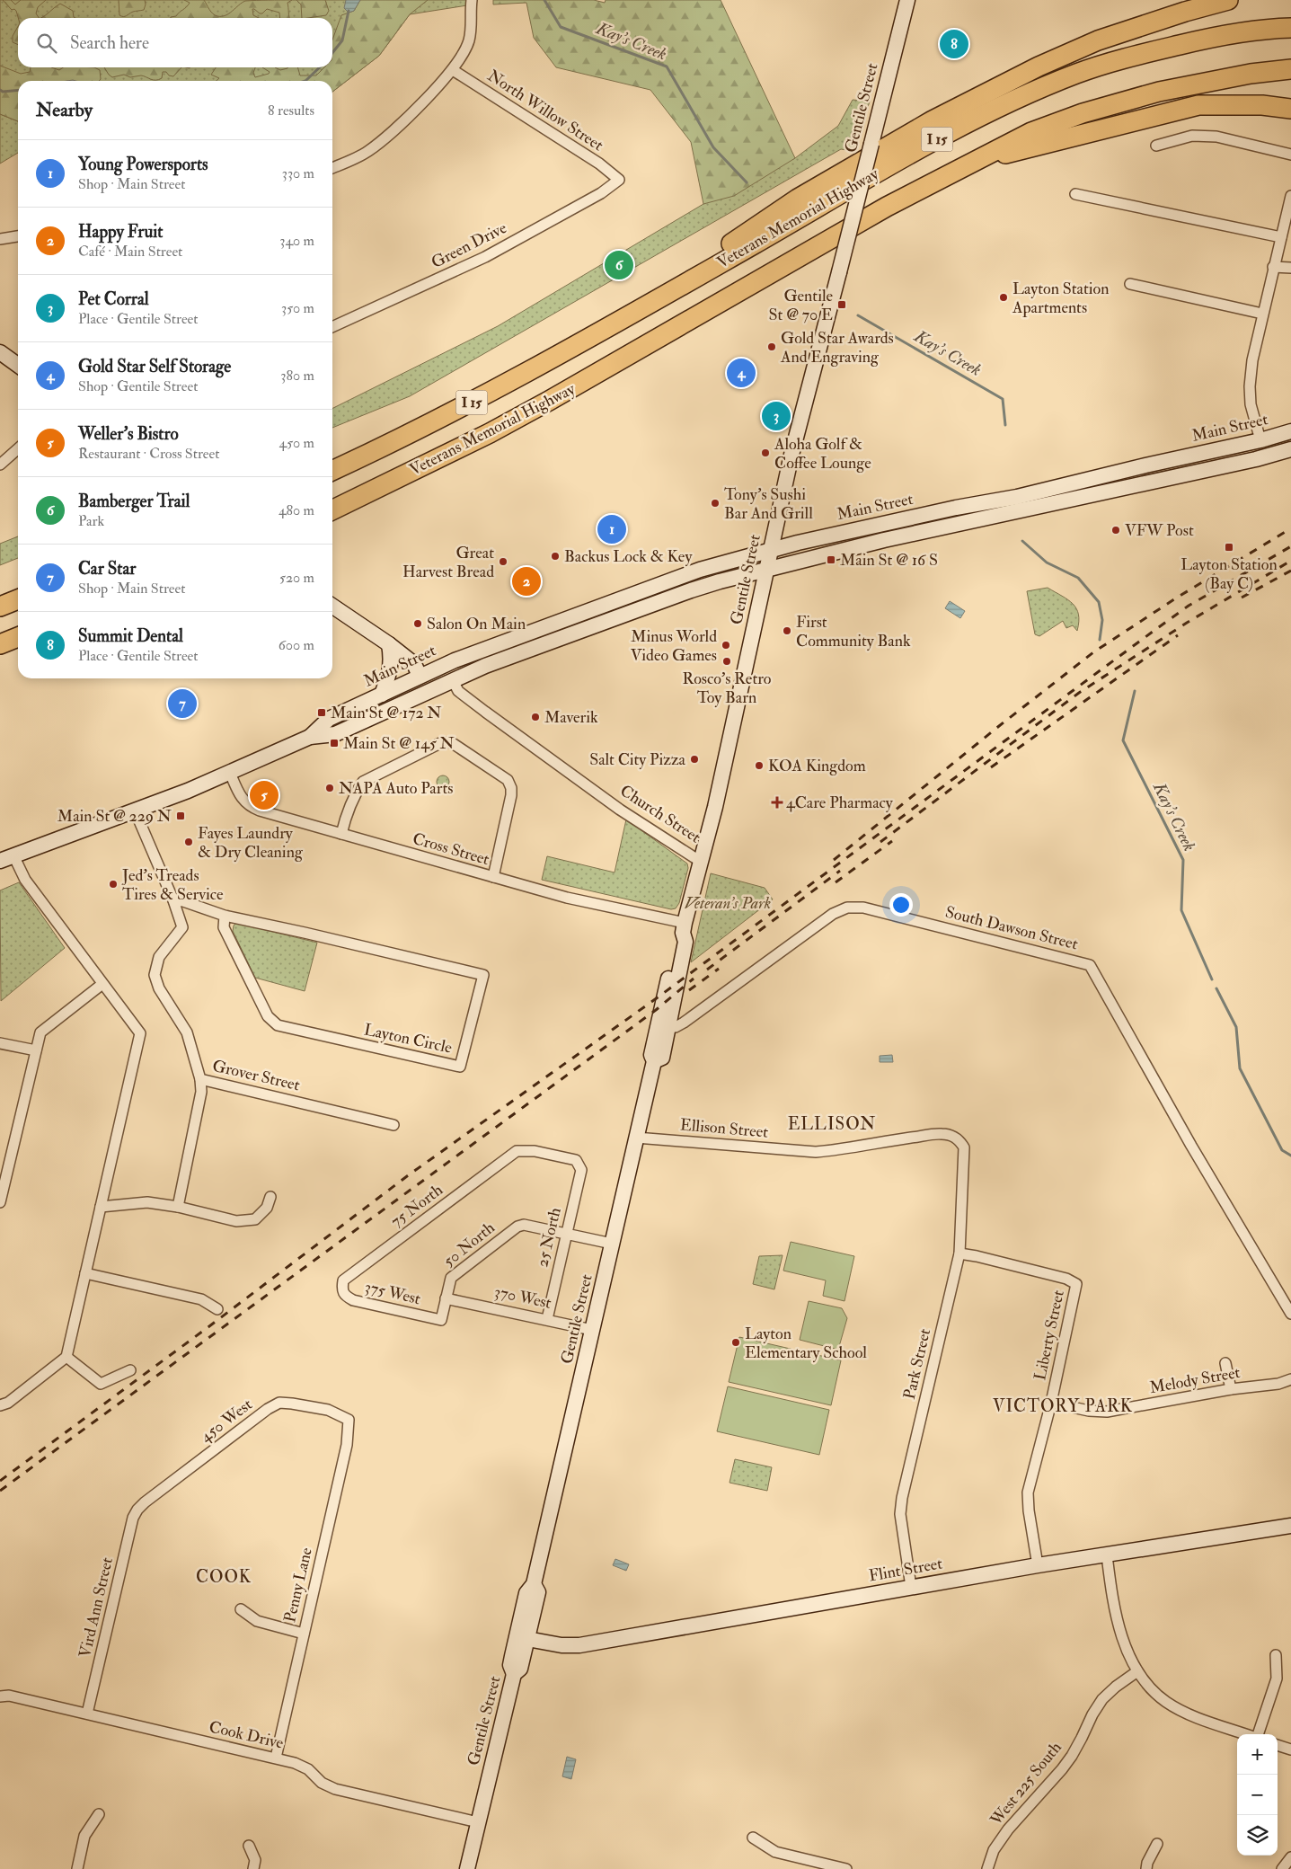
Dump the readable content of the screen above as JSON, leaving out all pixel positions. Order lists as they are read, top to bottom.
{
  "streets": {
    "highway": ["I 15", "Veterans Memorial Highway"],
    "main road": ["Gentile Street", "Main Street", "Flint Street"],
    "street": [
      "North Willow Street",
      "Green Drive",
      "Church Street",
      "Cross Street",
      "South Dawson Street",
      "Layton Circle",
      "Grover Street",
      "Ellison Street",
      "75 North",
      "25 North",
      "50 North",
      "375 West",
      "370 West",
      "Liberty Street",
      "Park Street",
      "Melody Street",
      "450 West",
      "Penny Lane",
      "Vird Ann Street",
      "Cook Drive",
      "West 225 South"
    ]
  },
  "crossings": [
    ["Gentile Street", "Main Street"],
    ["Gentile Street", "Church Street"],
    ["Gentile Street", "Cross Street"],
    ["Gentile Street", "South Dawson Street"],
    ["Gentile Street", "Ellison Street"],
    ["Gentile Street", "370 West"],
    ["Gentile Street", "Flint Street"],
    ["Gentile Street", "Cook Drive"],
    ["North Willow Street", "Green Drive"],
    ["Main Street", "Church Street"],
    ["Main Street", "Cross Street"],
    ["Layton Circle", "Grover Street"],
    ["Ellison Street", "Park Street"],
    ["75 North", "25 North"],
    ["75 North", "375 West"],
    ["25 North", "50 North"],
    ["25 North", "370 West"],
    ["50 North", "375 West"],
    ["50 North", "370 West"],
    ["Liberty Street", "Park Street"],
    ["Liberty Street", "Melody Street"],
    ["Liberty Street", "Flint Street"],
    ["Park Street", "Flint Street"],
    ["450 West", "Penny Lane"],
    ["450 West", "Vird Ann Street"],
    ["Penny Lane", "Cook Drive"],
    ["Vird Ann Street", "Cook Drive"]
  ],
  "districts": ["ELLISON", "VICTORY PARK", "COOK"],
  "water": ["Kay's Creek"],
  "parks": ["Veteran's Park"],
  "places": {
    "other": [
      "Layton Station Apartments",
      "Gold Star Awards And Engraving",
      "Aloha Golf & Coffee Lounge",
      "Tony's Sushi Bar And Grill",
      "VFW Post",
      "Backus Lock & Key",
      "Great Harvest Bread",
      "Salon On Main",
      "First Community Bank",
      "Minus World Video Games",
      "Rosco's Retro Toy Barn",
      "Maverik",
      "Salt City Pizza",
      "KOA Kingdom",
      "NAPA Auto Parts",
      "Fayes Laundry & Dry Cleaning",
      "Jed's Treads Tires & Service",
      "Layton Elementary School"
    ],
    "transit": [
      "Gentile St @ 70 E",
      "Layton Station (Bay C)",
      "Main St @ 16 S",
      "Main St @ 172 N",
      "Main St @ 145 N",
      "Main St @ 229 N"
    ],
    "health": ["4Care Pharmacy"]
  },
  "page": {
    "search": "Search here",
    "pins": [
      "8",
      "6",
      "4",
      "3",
      "1",
      "2",
      "7",
      "5"
    ],
    "heading": ["Nearby", "8 results"],
    "list": [
      {
        "mark": "1",
        "name": "Young Powersports",
        "note": "Shop · Main Street",
        "value": "330 m"
      },
      {
        "mark": "2",
        "name": "Happy Fruit",
        "note": "Café · Main Street",
        "value": "340 m"
      },
      {
        "mark": "3",
        "name": "Pet Corral",
        "note": "Place · Gentile Street",
        "value": "350 m"
      },
      {
        "mark": "4",
        "name": "Gold Star Self Storage",
        "note": "Shop · Gentile Street",
        "value": "380 m"
      },
      {
        "mark": "5",
        "name": "Weller's Bistro",
        "note": "Restaurant · Cross Street",
        "value": "450 m"
      },
      {
        "mark": "6",
        "name": "Bamberger Trail",
        "note": "Park",
        "value": "480 m"
      },
      {
        "mark": "7",
        "name": "Car Star",
        "note": "Shop · Main Street",
        "value": "520 m"
      },
      {
        "mark": "8",
        "name": "Summit Dental",
        "note": "Place · Gentile Street",
        "value": "600 m"
      }
    ],
    "map_buttons": ["+", "−"]
  }
}
